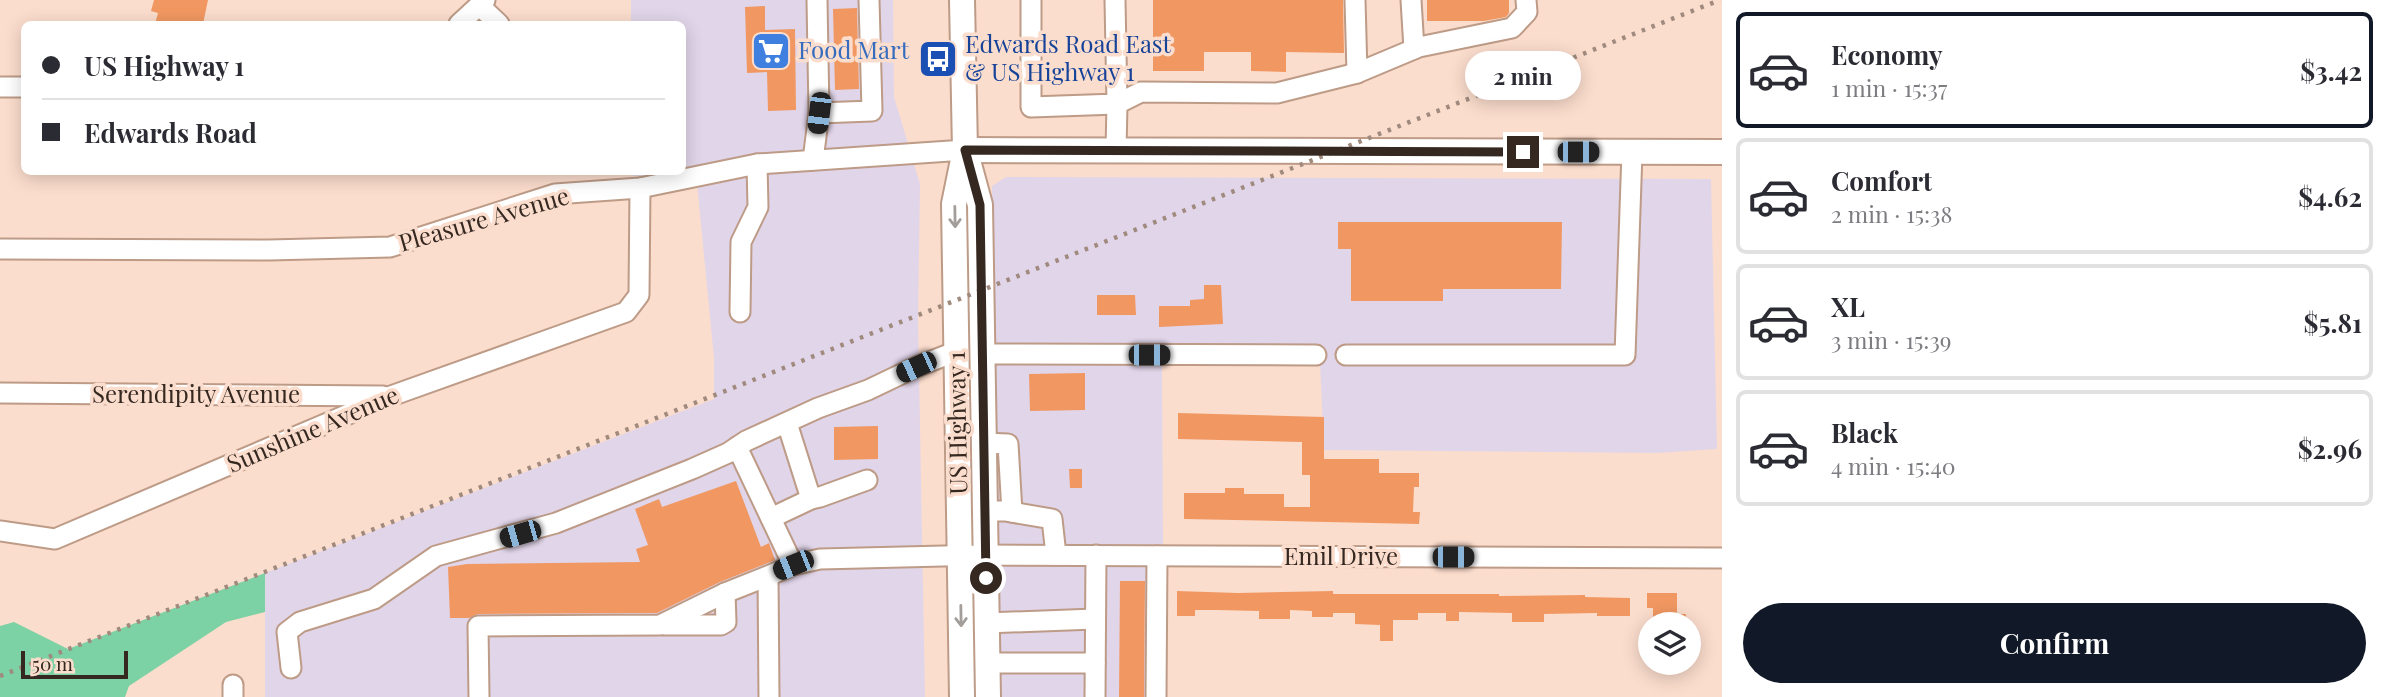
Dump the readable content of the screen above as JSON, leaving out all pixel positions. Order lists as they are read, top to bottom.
{
  "streets": {
    "main road": ["US Highway 1"],
    "street": [
      "Pleasure Avenue",
      "Serendipity Avenue",
      "Sunshine Avenue",
      "Emil Drive"
    ]
  },
  "crossings": [
    ["Pleasure Avenue", "US Highway 1"],
    ["Pleasure Avenue", "Sunshine Avenue"],
    ["Serendipity Avenue", "Sunshine Avenue"],
    ["US Highway 1", "Emil Drive"]
  ],
  "places": {
    "supermarket": ["Food Mart"],
    "bus stop": ["Edwards Road East & US Highway 1"]
  },
  "scale_bar": "50 m",
  "page": {
    "list": [
      {
        "name": "Economy",
        "note": "1 min · 15:37",
        "value": "$3.42"
      },
      {
        "name": "Comfort",
        "note": "2 min · 15:38",
        "value": "$4.62"
      },
      {
        "name": "XL",
        "note": "3 min · 15:39",
        "value": "$5.81"
      },
      {
        "name": "Black",
        "note": "4 min · 15:40",
        "value": "$2.96"
      }
    ],
    "banner": ["US Highway 1", "Edwards Road"],
    "bubble": "2 min",
    "buttons": "Confirm",
    "scale": "50 m"
  }
}
